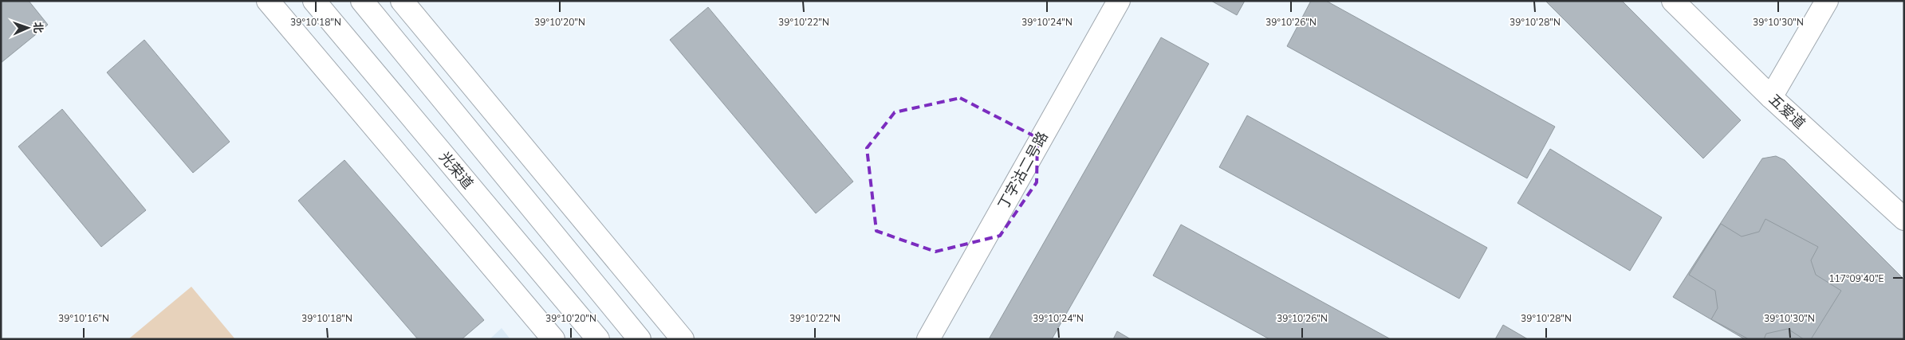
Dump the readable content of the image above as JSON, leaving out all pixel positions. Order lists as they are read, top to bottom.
{
  "streets": {
    "main road": ["五爱道", "光荣道", "丁字沽二号路"]
  },
  "north": "right",
  "coordinates": [
    "39°10'18\"N",
    "39°10'20\"N",
    "39°10'22\"N",
    "39°10'24\"N",
    "39°10'26\"N",
    "39°10'28\"N",
    "39°10'30\"N",
    "117°09'40\"E",
    "39°10'16\"N"
  ]
}
